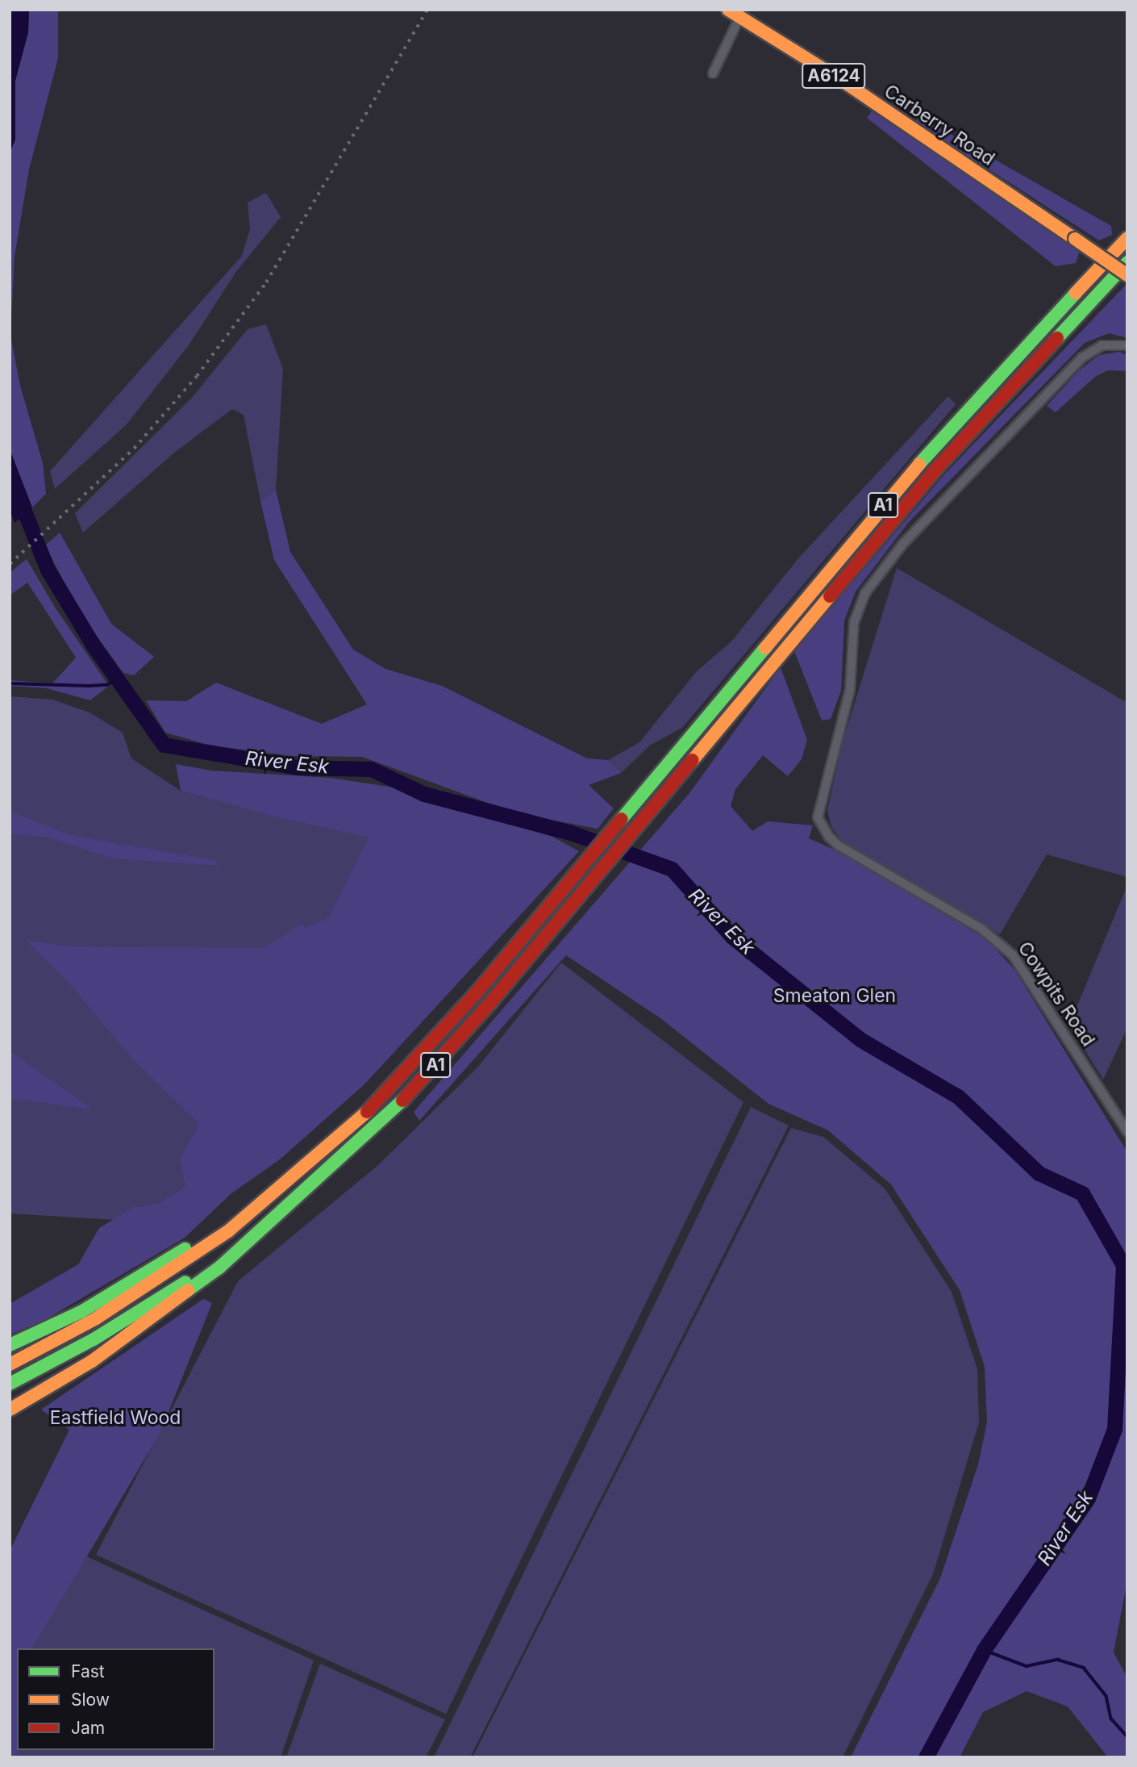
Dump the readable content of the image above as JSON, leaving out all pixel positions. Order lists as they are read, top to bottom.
{
  "streets": {
    "main road": ["A6124", "Carberry Road", "A1"],
    "street": ["Cowpits Road"]
  },
  "water": ["River Esk"],
  "parks": ["Smeaton Glen", "Eastfield Wood"],
  "legend": ["Fast", "Slow", "Jam"]
}
